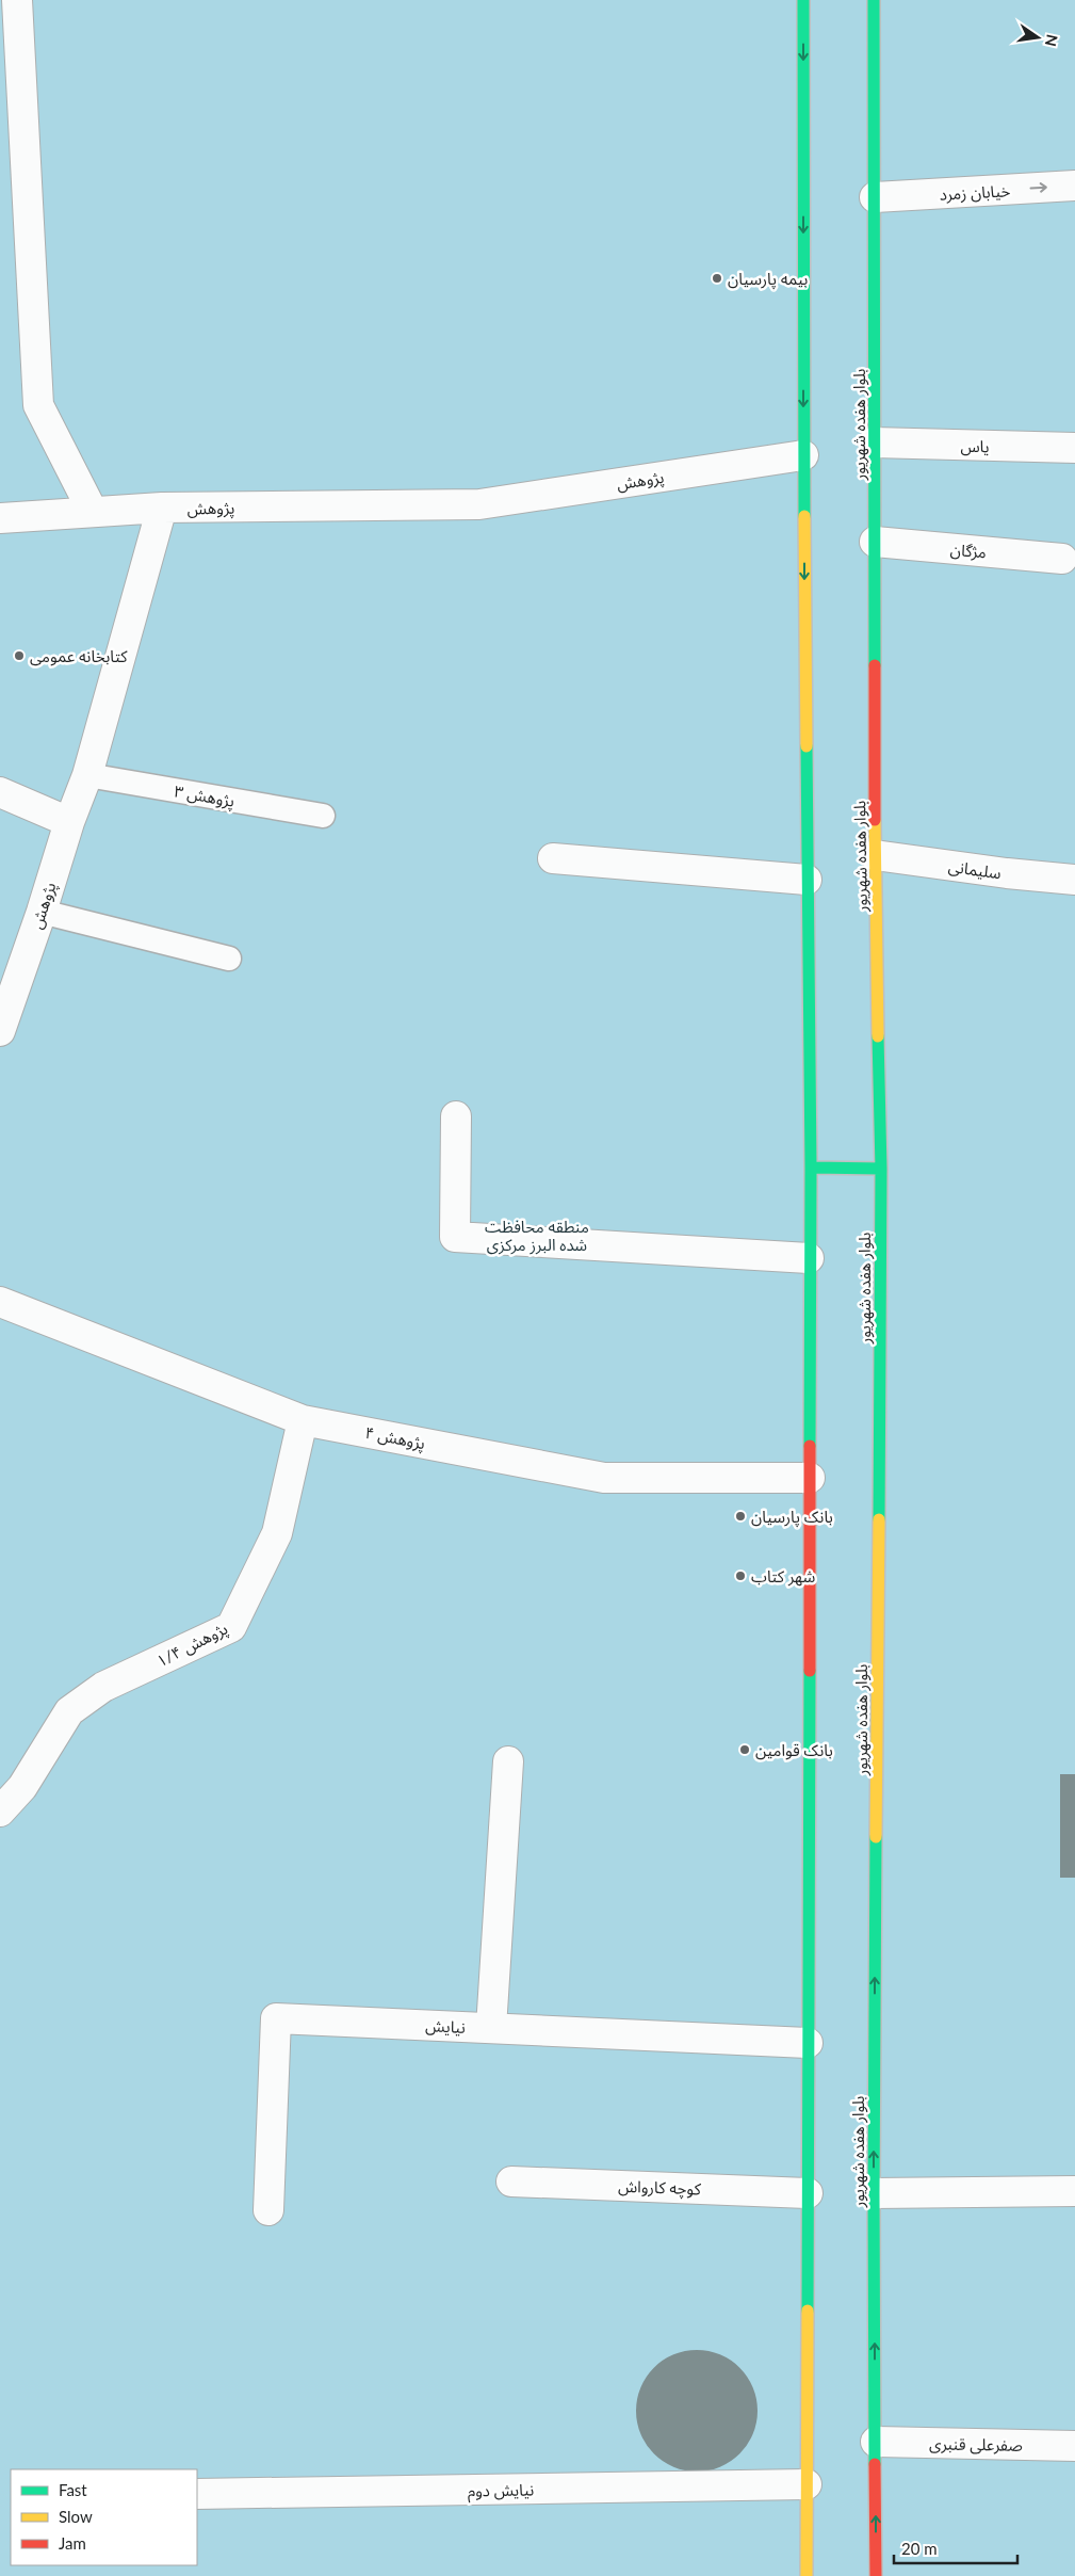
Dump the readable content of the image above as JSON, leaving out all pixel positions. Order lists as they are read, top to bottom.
{
  "streets": {
    "main road": ["بلوار هفده شهریور"],
    "street": [
      "خیابان زمرد",
      "یاس",
      "پژوهش",
      "مژگان",
      "سلیمانی",
      "پژوهش ۴",
      "پژوهش ۱/۴",
      "نیایش",
      "کوچه کارواش",
      "صفرعلی قنبری",
      "نیایش دوم"
    ],
    "lane": ["پژوهش ۳"]
  },
  "crossings": [
    ["خیابان زمرد", "بلوار هفده شهریور"],
    ["بلوار هفده شهریور", "یاس"],
    ["بلوار هفده شهریور", "مژگان"],
    ["بلوار هفده شهریور", "سلیمانی"],
    ["بلوار هفده شهریور", "صفرعلی قنبری"],
    ["پژوهش", "پژوهش ۳"],
    ["پژوهش ۴", "پژوهش ۱/۴"]
  ],
  "one_way": ["خیابان زمرد"],
  "parks": ["منطقه محافظت شده البرز مرکزی"],
  "places": [
    "بیمه پارسیان",
    "کتابخانه عمومی",
    "بانک پارسیان",
    "شهر کتاب",
    "بانک قوامین"
  ],
  "legend": ["Fast", "Slow", "Jam"],
  "scale_bar": "20 m",
  "north": "right"
}
